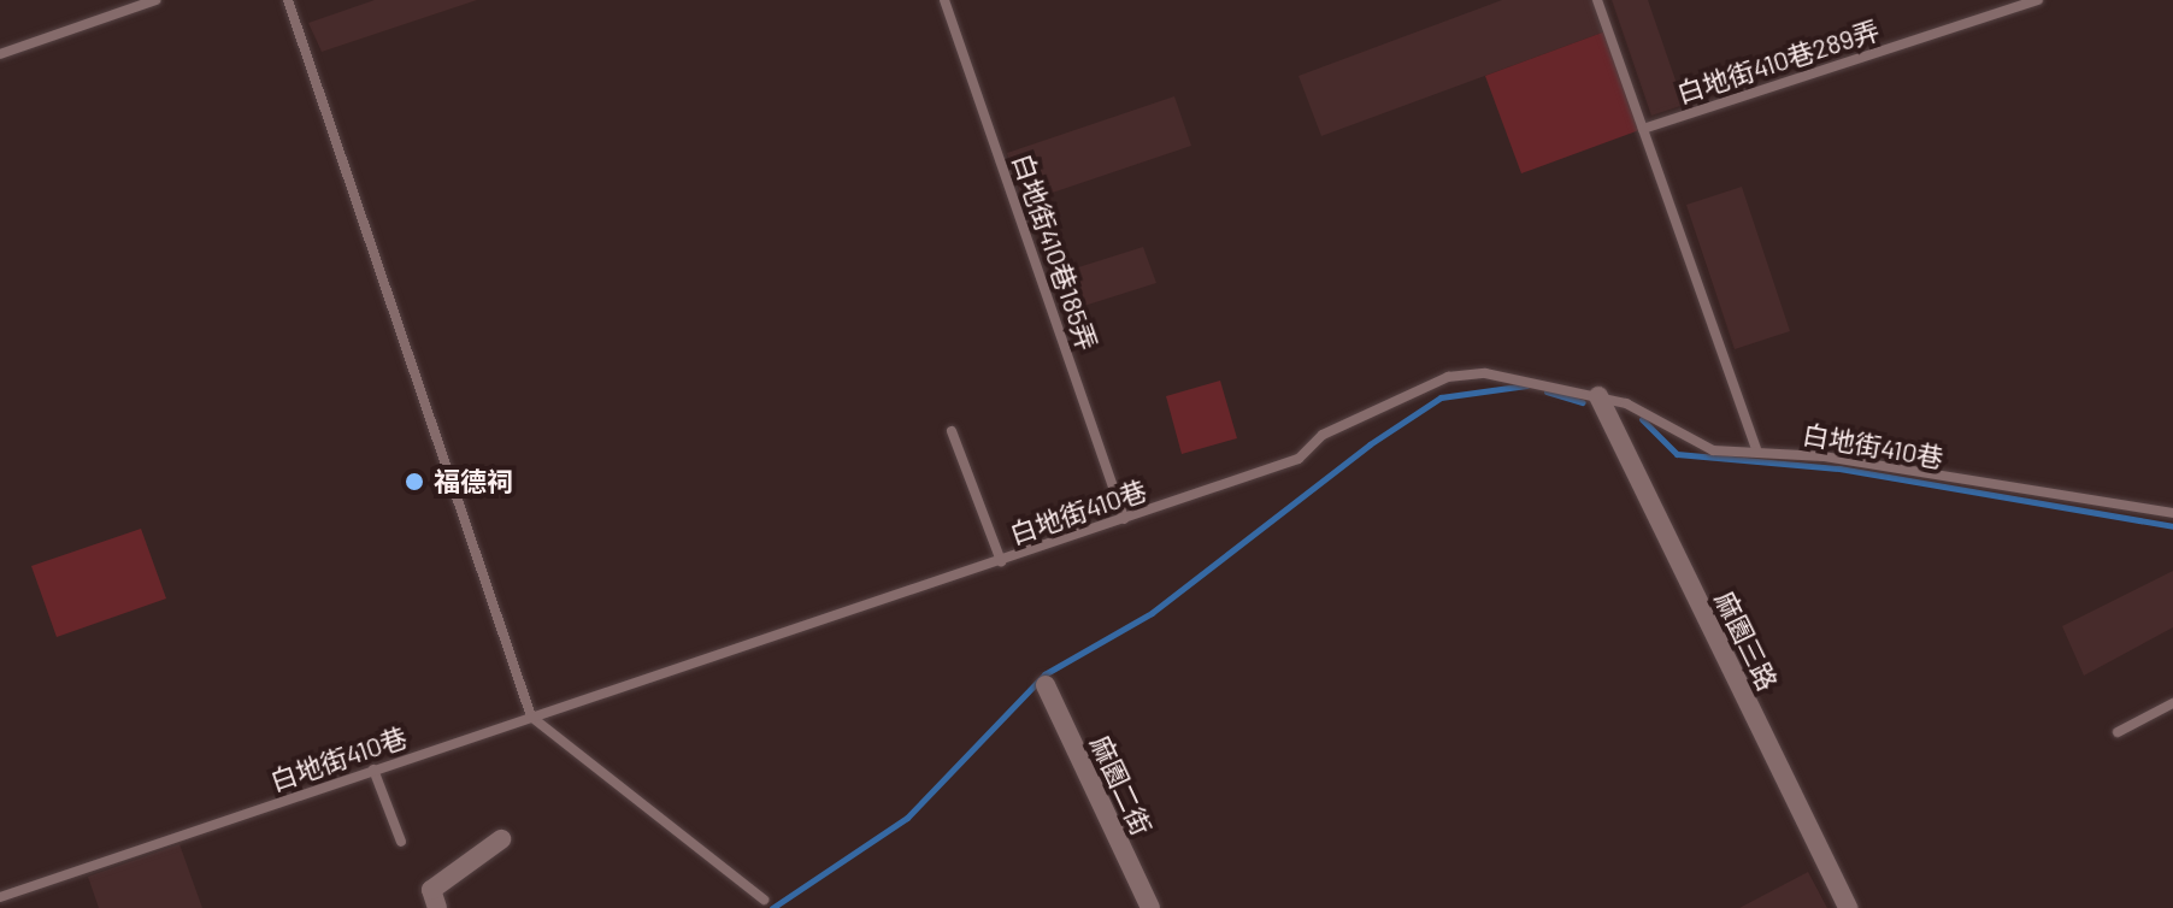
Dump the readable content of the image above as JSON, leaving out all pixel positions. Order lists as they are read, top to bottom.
{
  "streets": {
    "street": ["麻園三路", "麻園二街"],
    "lane": ["白地街410巷289弄", "白地街410巷185弄", "白地街410巷"]
  },
  "crossings": [
    ["白地街410巷185弄", "白地街410巷"],
    ["白地街410巷", "麻園三路"]
  ],
  "places": ["福德祠"]
}
